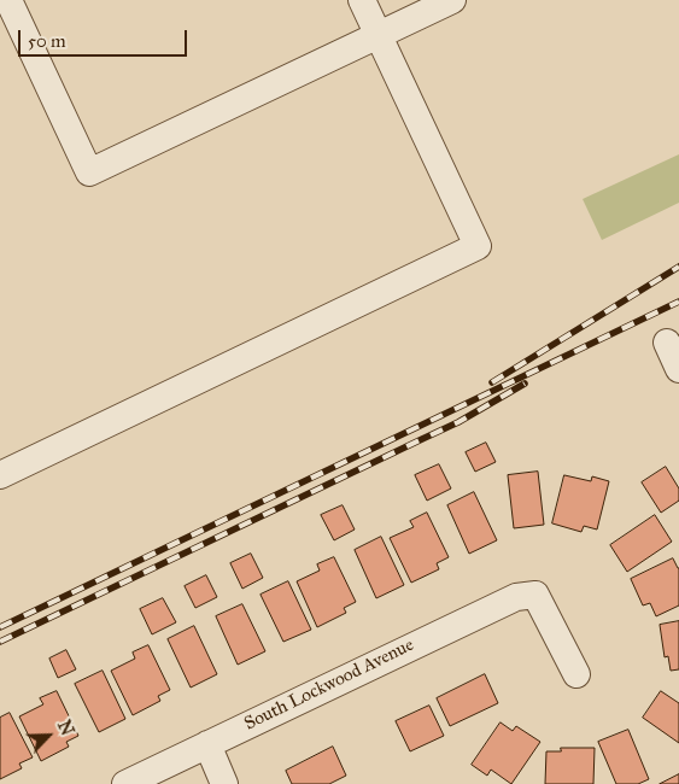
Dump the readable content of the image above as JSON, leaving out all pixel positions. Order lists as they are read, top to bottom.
{
  "streets": {
    "street": ["South Lockwood Avenue"]
  },
  "scale_bar": "50 m",
  "north": "top right"
}
